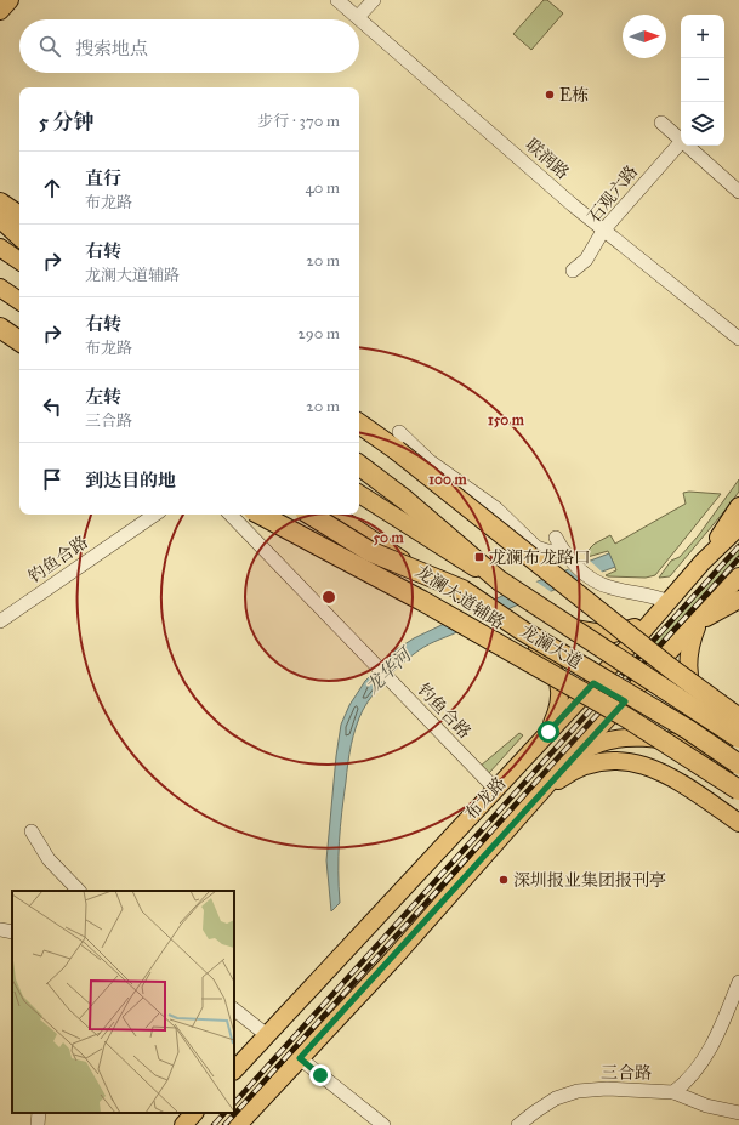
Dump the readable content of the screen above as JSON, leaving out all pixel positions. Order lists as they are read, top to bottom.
{
  "streets": {
    "highway": ["龙澜大道"],
    "main road": ["龙澜大道辅路", "布龙路"],
    "street": [
      "联润路",
      "石观六路",
      "钓鱼合路",
      "三合路"
    ]
  },
  "crossings": [
    ["联润路", "石观六路"],
    ["钓鱼合路", "布龙路"],
    ["龙澜大道辅路", "龙澜大道"],
    ["龙澜大道辅路", "布龙路"]
  ],
  "water": ["龙华河"],
  "places": {
    "other": ["E栋", "深圳报业集团报刊亭"],
    "transit": ["龙澜布龙路口"]
  },
  "north": "right",
  "page": {
    "map_buttons": ["+", "−"],
    "search": "搜索地点",
    "heading": ["5 分钟", "步行 · 370 m"],
    "list": [
      ["直行", "布龙路", "40 m"],
      ["右转", "龙澜大道辅路", "20 m"],
      ["右转", "布龙路", "290 m"],
      ["左转", "三合路", "20 m"],
      "到达目的地"
    ]
  },
  "rings": ["150 m", "100 m", "50 m"]
}
